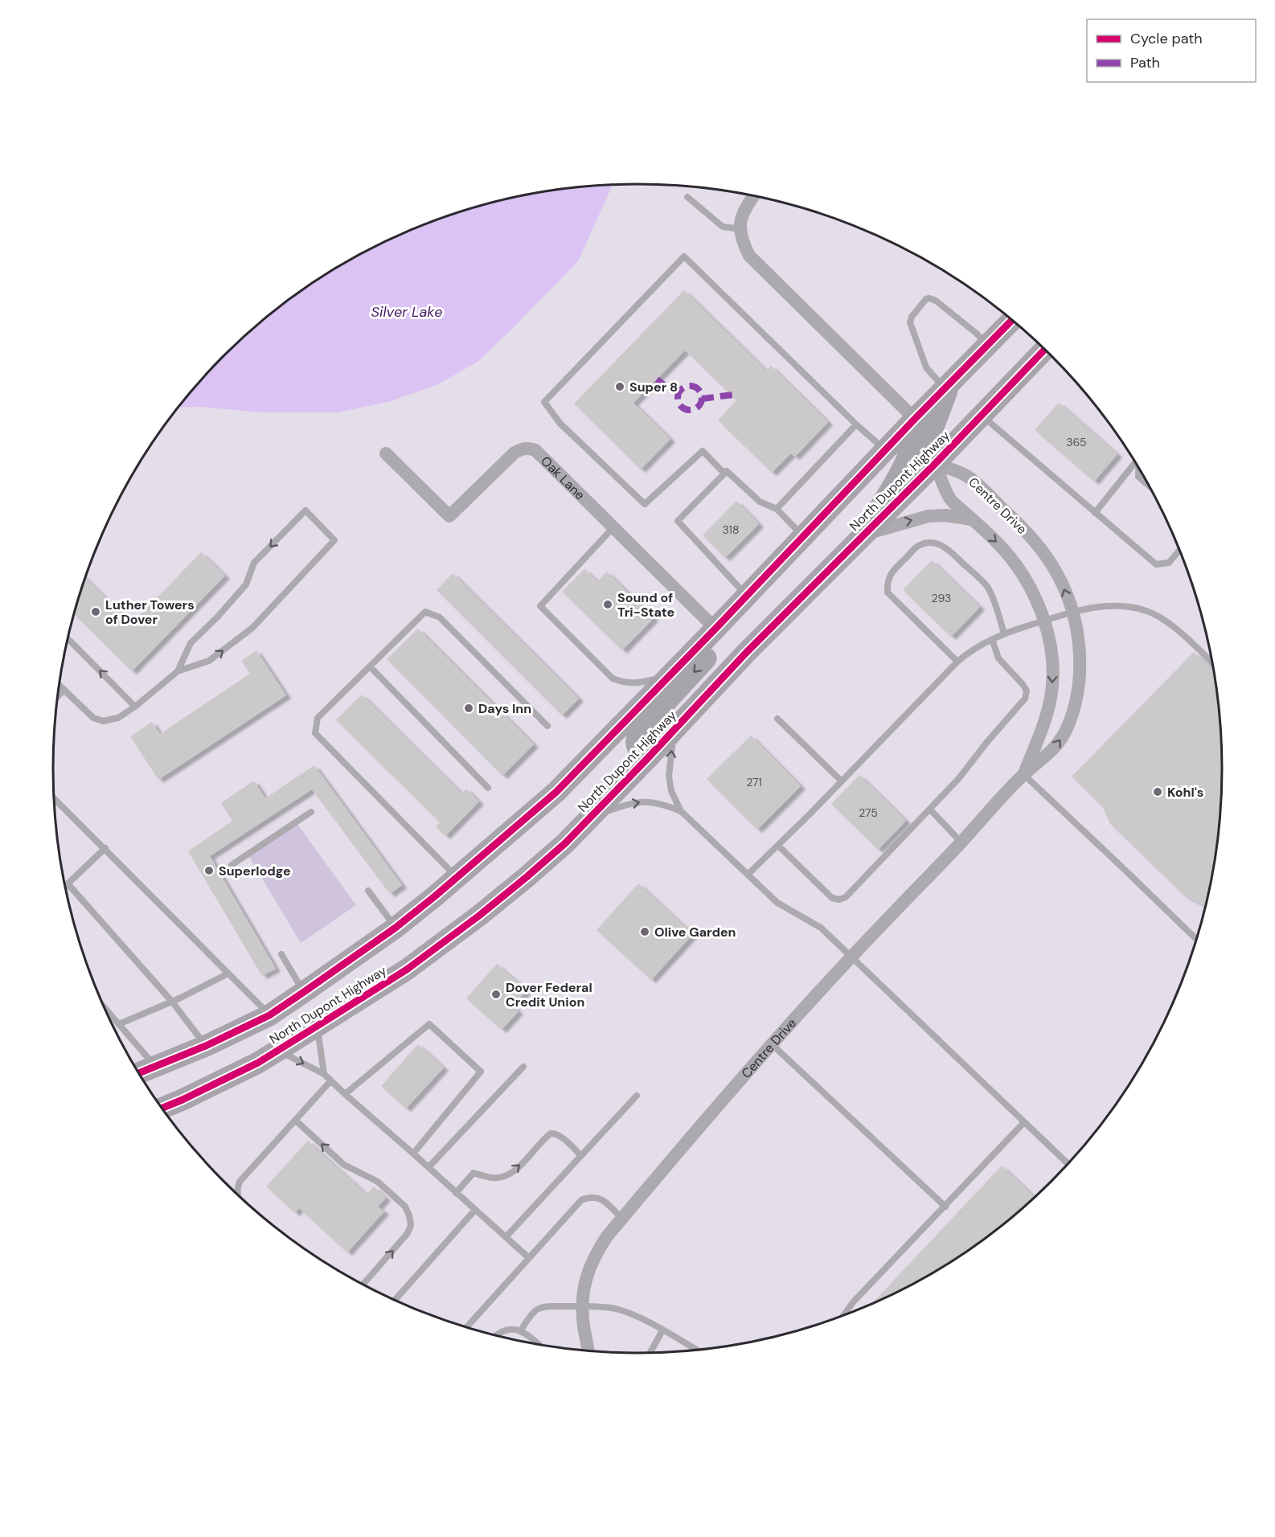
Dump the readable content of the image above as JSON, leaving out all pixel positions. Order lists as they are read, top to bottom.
{
  "streets": {
    "highway": ["North Dupont Highway"],
    "street": ["Oak Lane", "Centre Drive"]
  },
  "crossings": [
    ["Oak Lane", "North Dupont Highway"],
    ["North Dupont Highway", "Centre Drive"]
  ],
  "water": ["Silver Lake"],
  "places": [
    "Super 8",
    "Sound of Tri-State",
    "Luther Towers of Dover",
    "Days Inn",
    "Kohl's",
    "Superlodge",
    "Olive Garden",
    "Dover Federal Credit Union"
  ],
  "house_numbers": [
    "365",
    "318",
    "293",
    "271",
    "275"
  ],
  "legend": ["Cycle path", "Path"]
}
